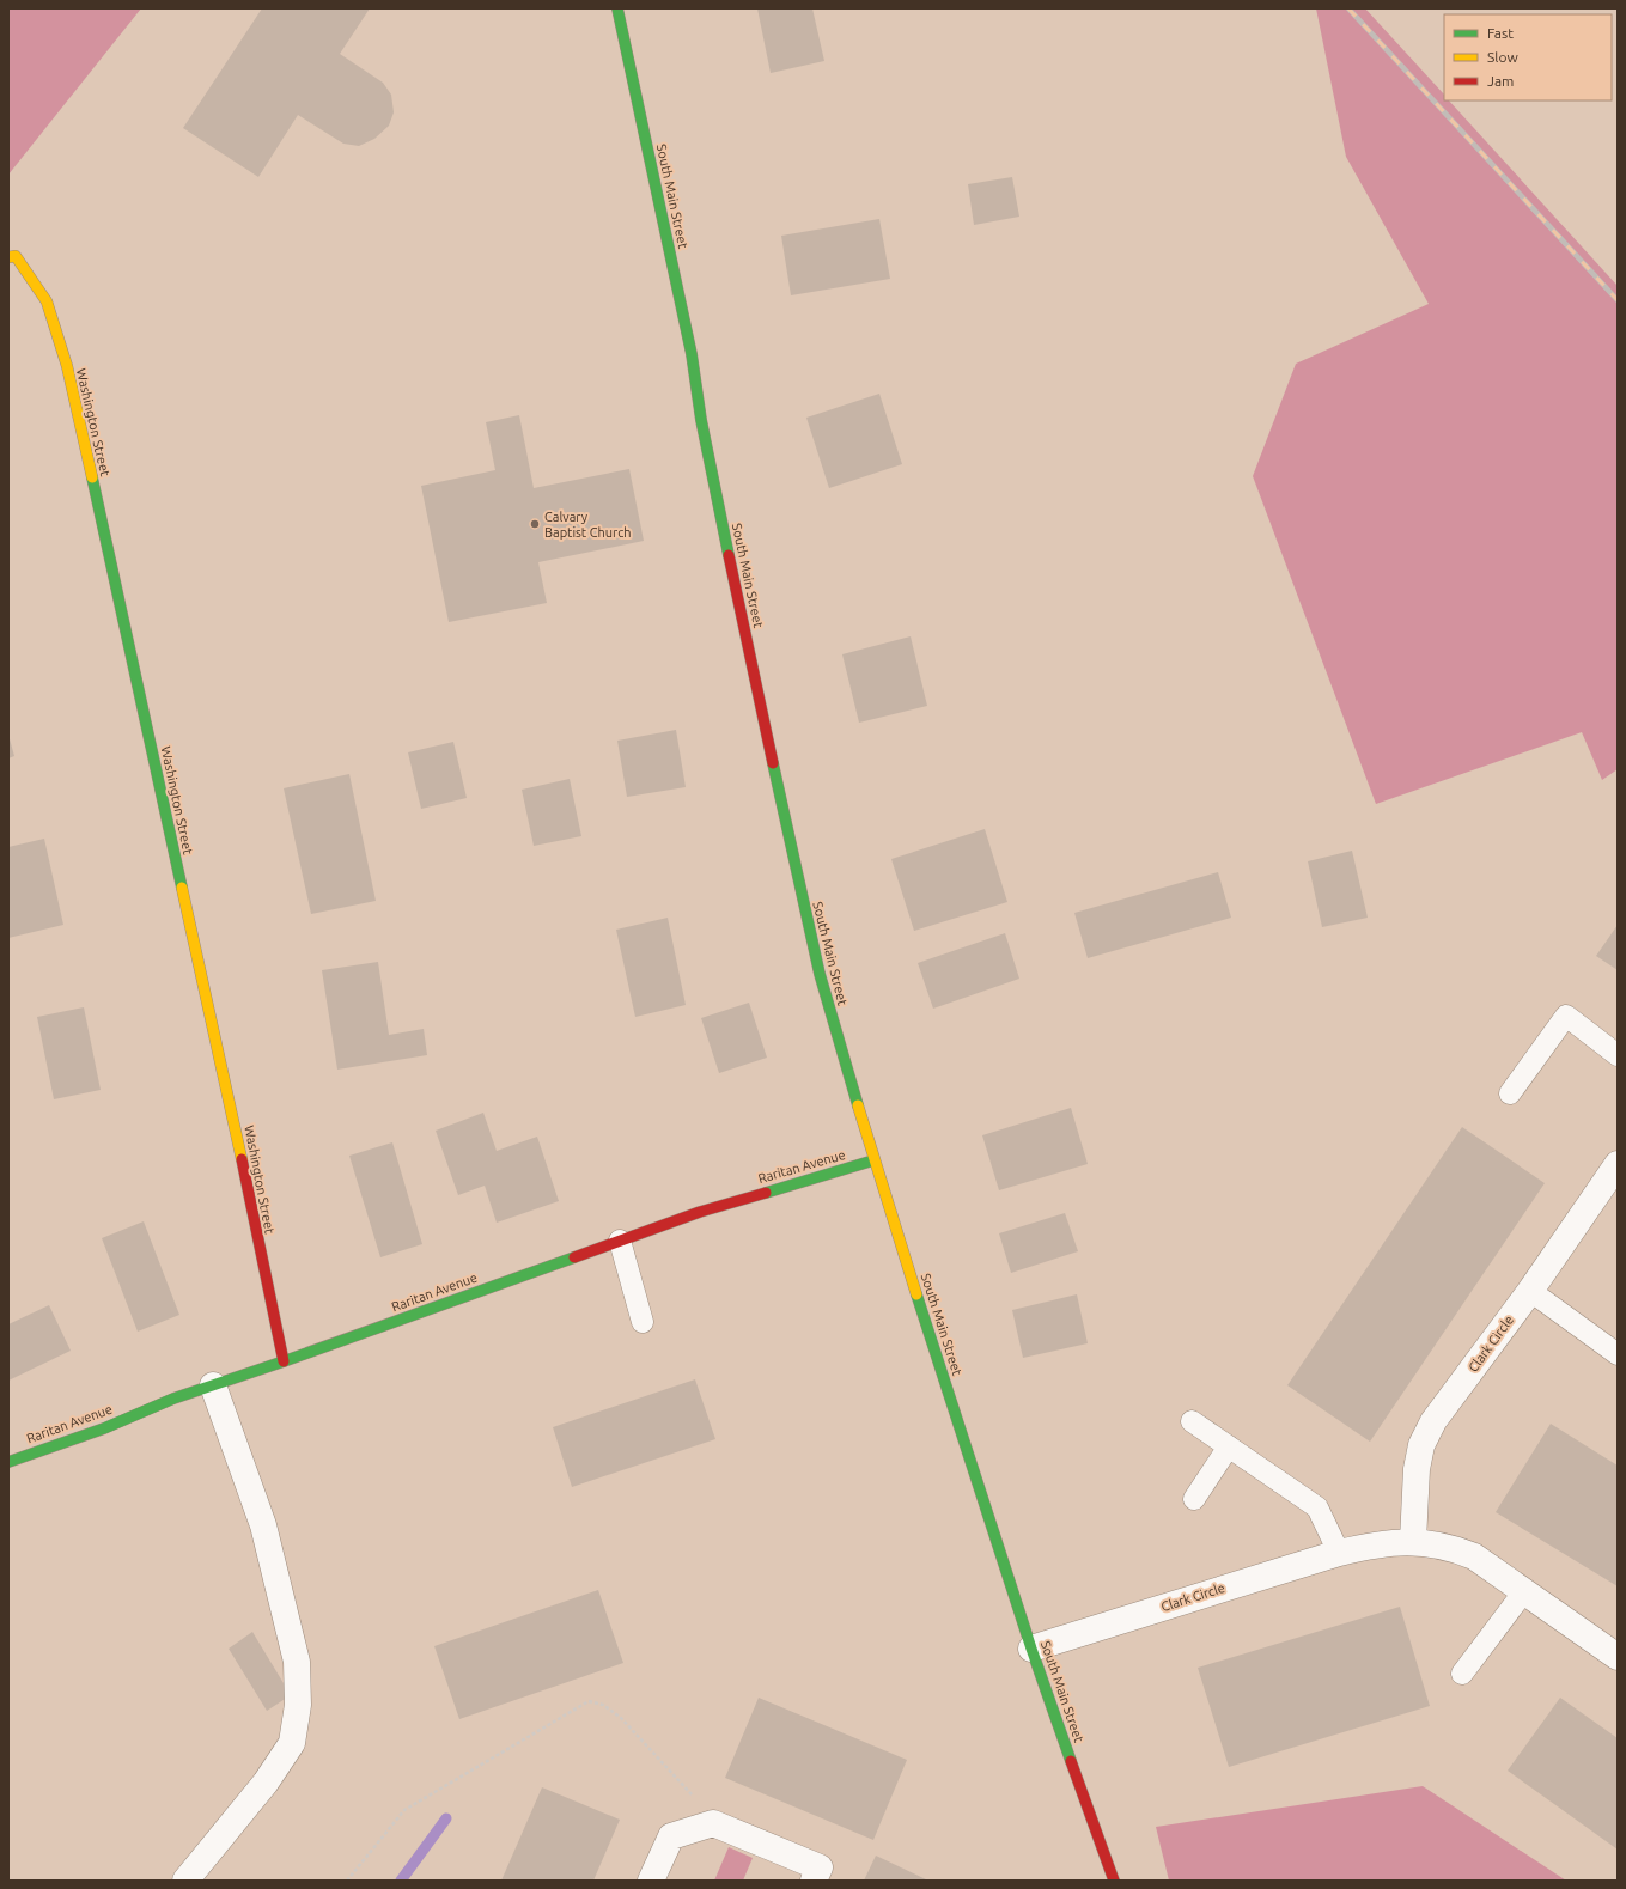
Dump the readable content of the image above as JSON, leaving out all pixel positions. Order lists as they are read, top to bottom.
{
  "streets": {
    "street": [
      "South Main Street",
      "Washington Street",
      "Raritan Avenue",
      "Clark Circle"
    ]
  },
  "crossings": [
    ["South Main Street", "Raritan Avenue"],
    ["South Main Street", "Clark Circle"],
    ["Washington Street", "Raritan Avenue"]
  ],
  "places": ["Calvary Baptist Church"],
  "legend": ["Fast", "Slow", "Jam"]
}
